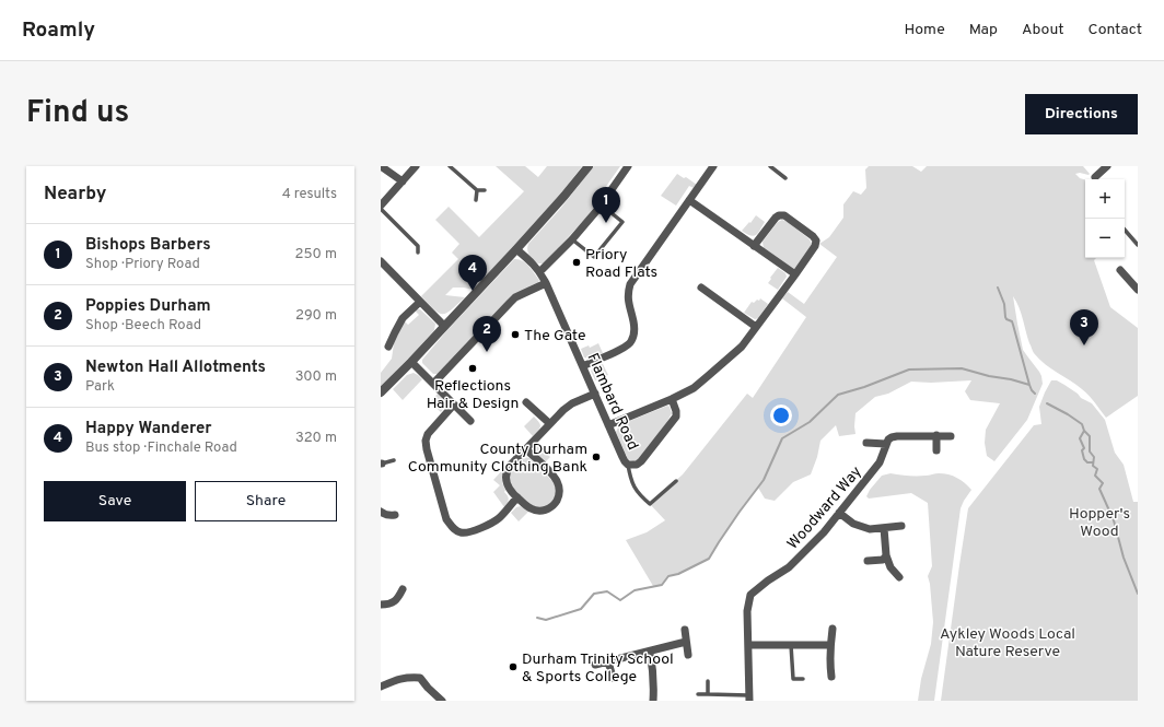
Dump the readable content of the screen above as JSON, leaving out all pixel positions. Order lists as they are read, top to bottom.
{
  "streets": {
    "street": ["Flambard Road", "Woodward Way"]
  },
  "parks": ["Hopper's Wood", "Aykley Woods Local Nature Reserve"],
  "places": [
    "Priory Road Flats",
    "The Gate",
    "Reflections Hair & Design",
    "County Durham Community Clothing Bank",
    "Durham Trinity School & Sports College"
  ],
  "page": {
    "header": "Roamly",
    "nav": [
      "Home",
      "Map",
      "About",
      "Contact"
    ],
    "title": "Find us",
    "buttons": [
      "Directions",
      ["Save", "Share"]
    ],
    "heading": ["Nearby", "4 results"],
    "map_buttons": ["+", "−"],
    "pins": [
      "1",
      "4",
      "3",
      "2"
    ],
    "list": [
      {
        "mark": "1",
        "name": "Bishops Barbers",
        "note": "Shop · Priory Road",
        "value": "250 m"
      },
      {
        "mark": "2",
        "name": "Poppies Durham",
        "note": "Shop · Beech Road",
        "value": "290 m"
      },
      {
        "mark": "3",
        "name": "Newton Hall Allotments",
        "note": "Park",
        "value": "300 m"
      },
      {
        "mark": "4",
        "name": "Happy Wanderer",
        "note": "Bus stop · Finchale Road",
        "value": "320 m"
      }
    ]
  }
}
